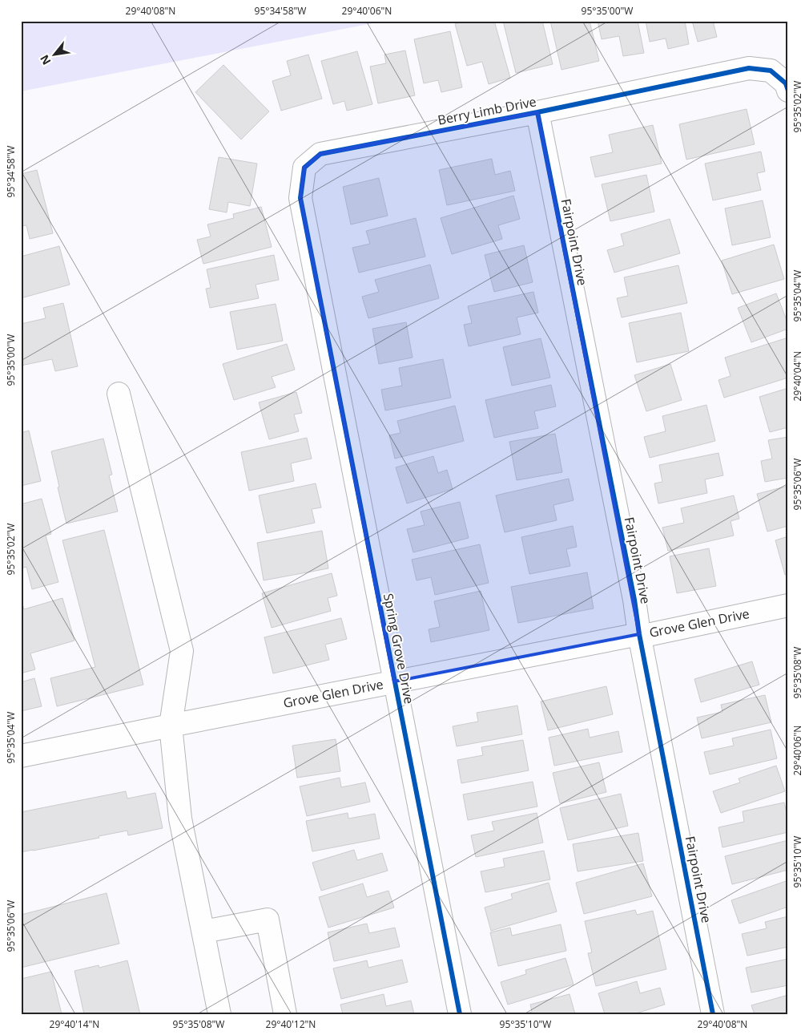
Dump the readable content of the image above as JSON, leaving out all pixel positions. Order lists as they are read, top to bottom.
{
  "streets": {
    "street": [
      "Berry Limb Drive",
      "Fairpoint Drive",
      "Grove Glen Drive",
      "Spring Grove Drive"
    ]
  },
  "crossings": [
    ["Berry Limb Drive", "Fairpoint Drive"],
    ["Berry Limb Drive", "Spring Grove Drive"],
    ["Fairpoint Drive", "Grove Glen Drive"],
    ["Grove Glen Drive", "Spring Grove Drive"]
  ],
  "north": "bottom left",
  "coordinates": [
    "29°40'08\"N",
    "95°34'58\"W",
    "29°40'06\"N",
    "95°35'00\"W",
    "95°35'02\"W",
    "95°35'04\"W",
    "29°40'04\"N",
    "95°35'06\"W",
    "95°35'08\"W",
    "95°35'10\"W",
    "29°40'14\"N",
    "29°40'12\"N"
  ]
}
